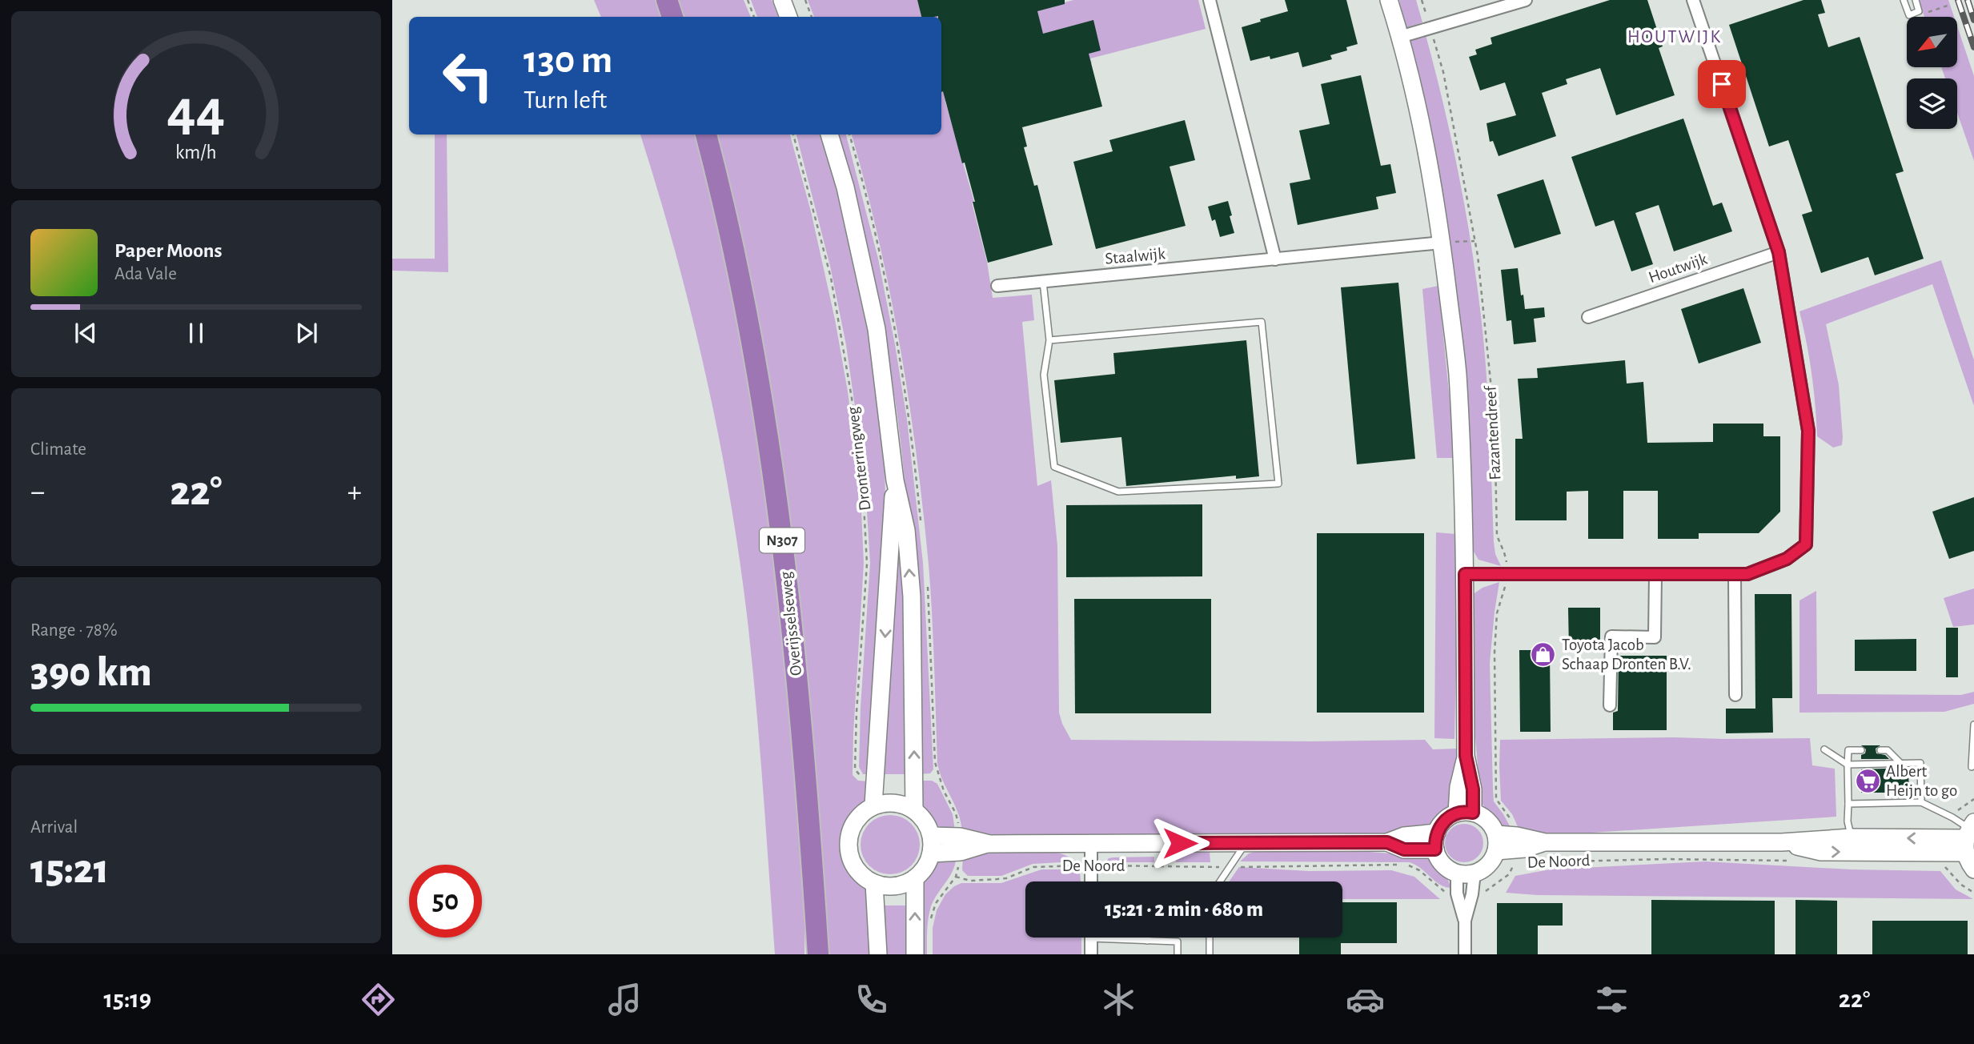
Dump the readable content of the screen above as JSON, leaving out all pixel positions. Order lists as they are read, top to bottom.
{
  "streets": {
    "highway": ["N307", "Overijsselseweg"],
    "main road": ["Fazantendreef", "Dronterringweg", "De Noord"],
    "street": ["Staalwijk", "Houtwijk"]
  },
  "crossings": [
    ["Staalwijk", "Fazantendreef"],
    ["Fazantendreef", "De Noord"],
    ["Dronterringweg", "De Noord"]
  ],
  "districts": ["HOUTWIJK"],
  "places": {
    "shop": ["Toyota Jacob Schaap Dronten B.V."],
    "supermarket": ["Albert Heijn to go"]
  },
  "north": "bottom left",
  "page": {
    "turn": ["130 m", "Turn left"],
    "song": ["Paper Moons", "Ada Vale"],
    "tile": [
      "Climate",
      ["Range · 78%", "390 km"],
      ["Arrival", "15:21"]
    ],
    "heat": ["−", "22°", "+"],
    "limit": "50",
    "trip": "15:21 · 2 min · 680 m",
    "tabs": ["15:19", "22°"],
    "gauge": ["44", "km/h"]
  }
}
